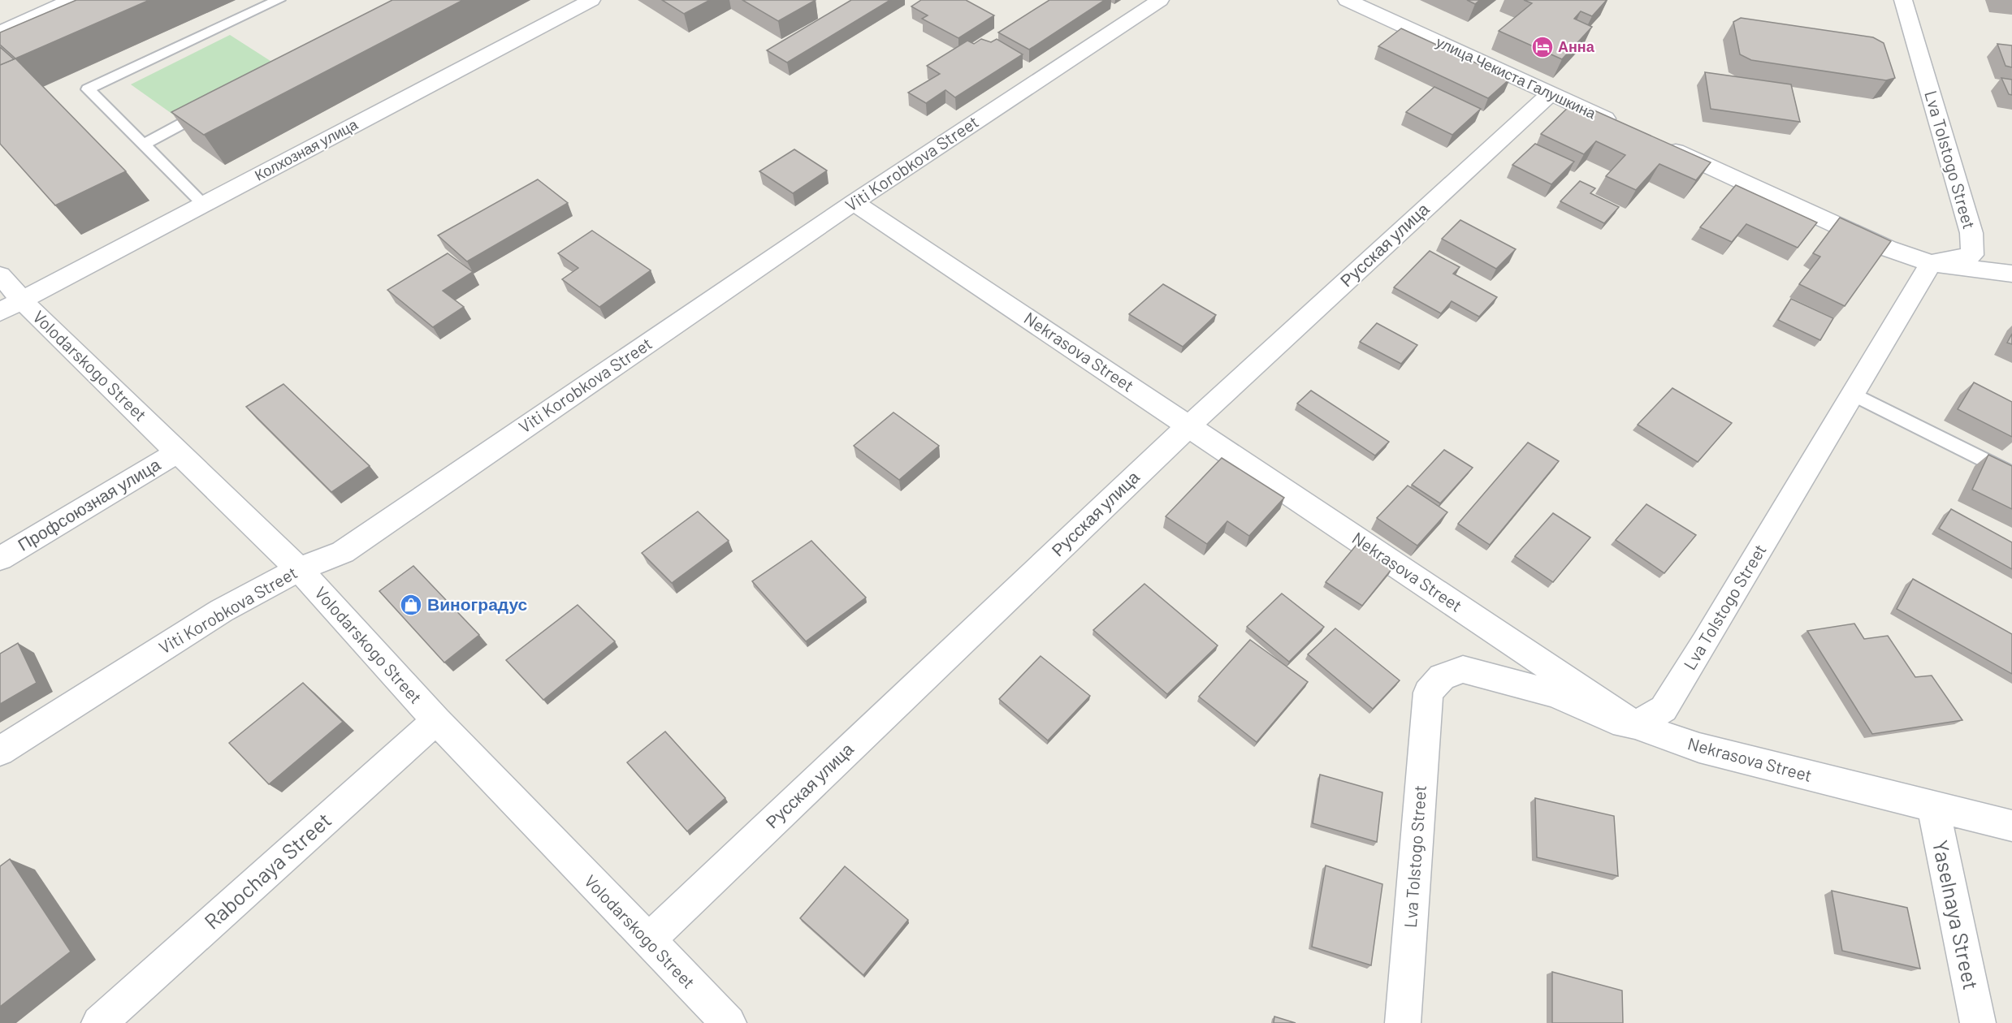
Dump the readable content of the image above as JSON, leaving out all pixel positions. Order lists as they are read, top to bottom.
{
  "streets": {
    "street": [
      "улица Чекиста Галушкина",
      "Колхозная улица",
      "Lva Tolstogo Street",
      "Viti Korobkova Street",
      "Русская улица",
      "Nekrasova Street",
      "Volodarskogo Street",
      "Профсоюзная улица",
      "Rabochaya Street",
      "Yaselnaya Street"
    ]
  },
  "crossings": [
    ["улица Чекиста Галушкина", "Русская улица"],
    ["Колхозная улица", "Volodarskogo Street"],
    ["Lva Tolstogo Street", "Nekrasova Street"],
    ["Viti Korobkova Street", "Nekrasova Street"],
    ["Viti Korobkova Street", "Volodarskogo Street"],
    ["Русская улица", "Nekrasova Street"],
    ["Русская улица", "Volodarskogo Street"],
    ["Nekrasova Street", "Yaselnaya Street"],
    ["Volodarskogo Street", "Профсоюзная улица"],
    ["Volodarskogo Street", "Rabochaya Street"]
  ],
  "places": {
    "hotel": ["Анна"],
    "shop": ["Виноградус"]
  }
}
